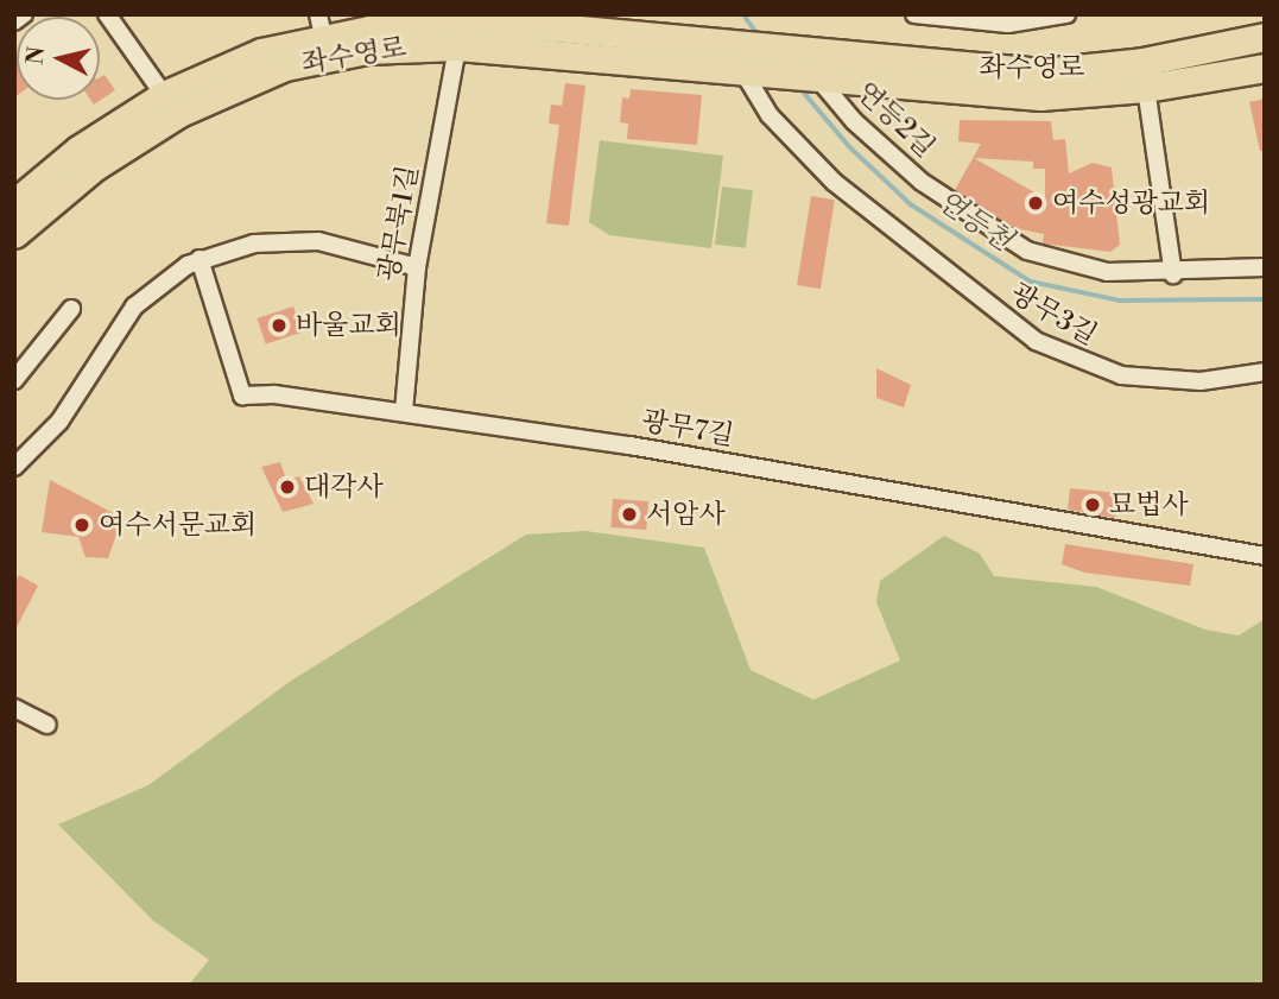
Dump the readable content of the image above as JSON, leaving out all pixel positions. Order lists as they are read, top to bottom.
{
  "streets": {
    "main road": ["좌수영로"],
    "street": [
      "연등2길",
      "광무북1길",
      "광무3길",
      "광무7길"
    ]
  },
  "crossings": [
    ["좌수영로", "연등2길"],
    ["좌수영로", "광무북1길"],
    ["좌수영로", "광무3길"],
    ["광무북1길", "광무7길"]
  ],
  "water": ["연등천"],
  "places": [
    "여수성광교회",
    "바울교회",
    "대각사",
    "묘법사",
    "서암사",
    "여수서문교회"
  ],
  "north": "left"
}
